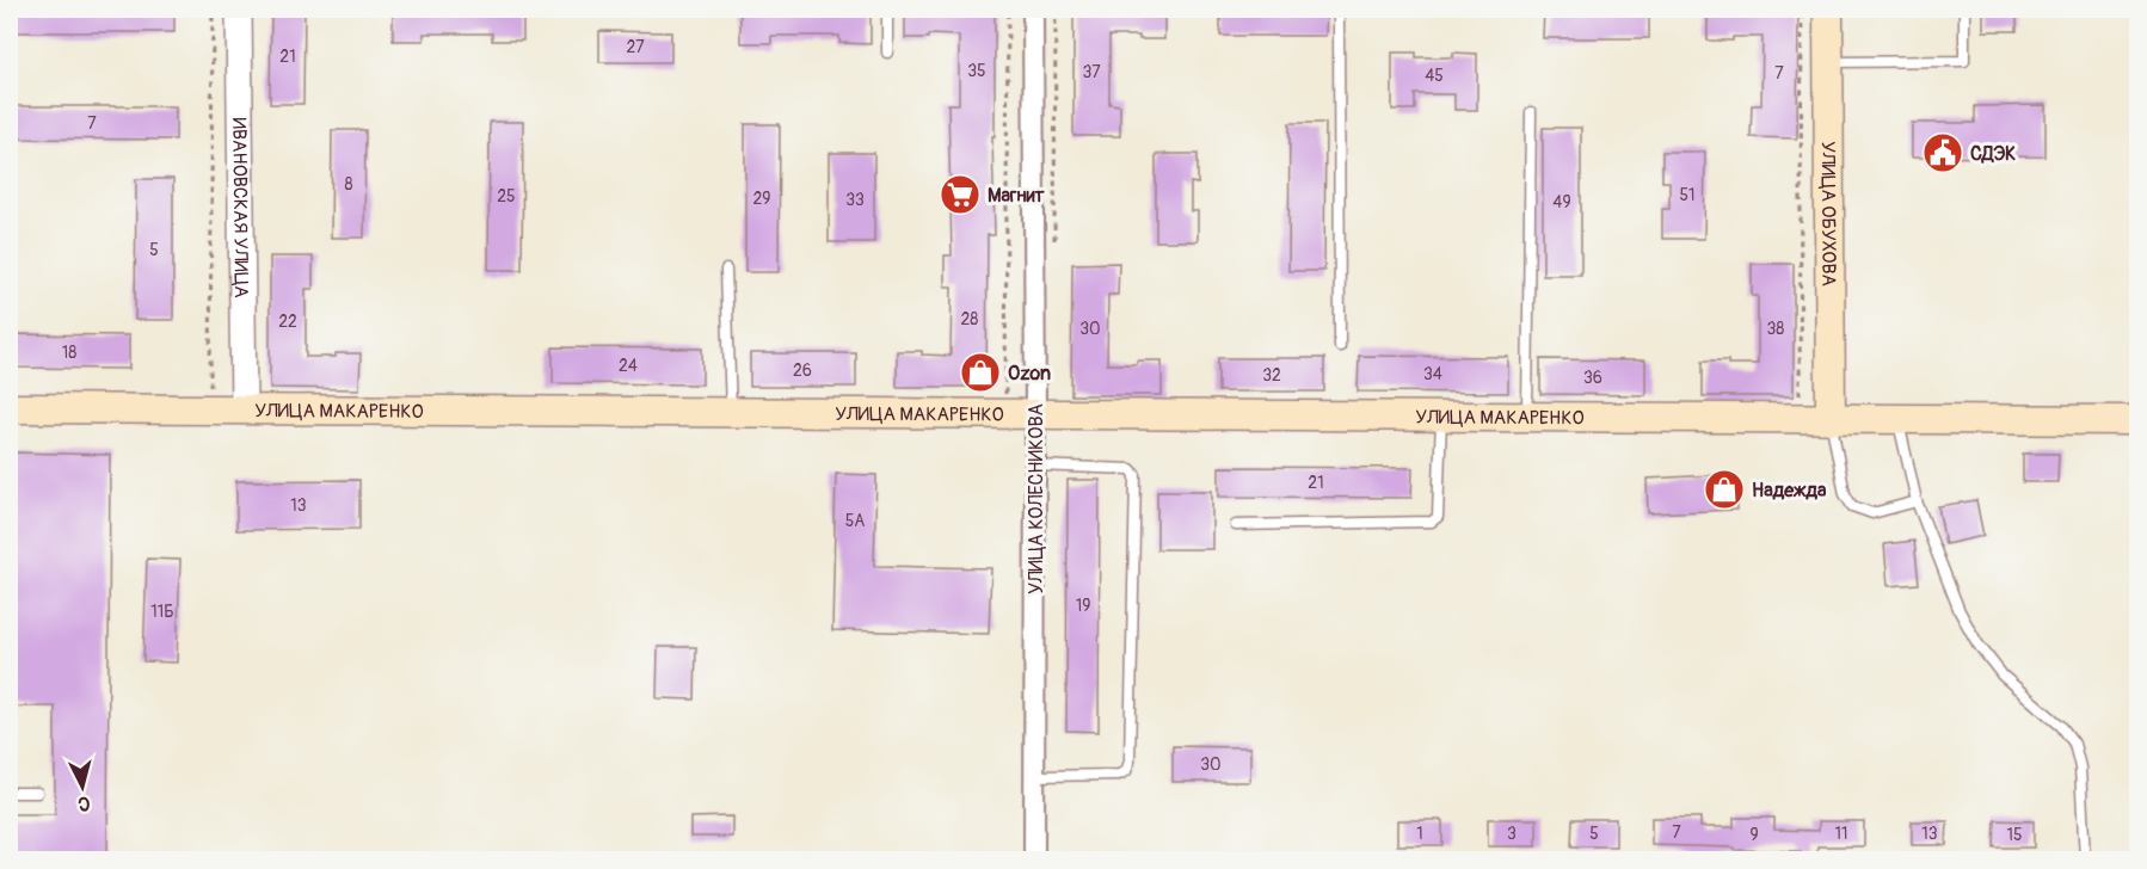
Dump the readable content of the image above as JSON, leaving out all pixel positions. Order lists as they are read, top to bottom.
{
  "streets": {
    "main road": ["УЛИЦА ОБУХОВА", "УЛИЦА МАКАРЕНКО"],
    "street": ["ИВАНОВСКАЯ УЛИЦА", "УЛИЦА КОЛЕСНИКОВА"]
  },
  "crossings": [
    ["ИВАНОВСКАЯ УЛИЦА", "УЛИЦА МАКАРЕНКО"],
    ["УЛИЦА ОБУХОВА", "УЛИЦА МАКАРЕНКО"],
    ["УЛИЦА МАКАРЕНКО", "УЛИЦА КОЛЕСНИКОВА"]
  ],
  "places": {
    "public building": ["СДЭК"],
    "supermarket": ["Магнит"],
    "shop": ["Ozon", "Надежда"]
  },
  "house_numbers": [
    "27",
    "21",
    "35",
    "37",
    "7",
    "45",
    "7",
    "8",
    "51",
    "25",
    "29",
    "33",
    "49",
    "5",
    "28",
    "22",
    "30",
    "38",
    "18",
    "24",
    "26",
    "34",
    "32",
    "36",
    "21",
    "13",
    "5А",
    "19",
    "11Б",
    "30",
    "7",
    "1",
    "3",
    "5",
    "11",
    "13",
    "9",
    "15"
  ],
  "north": "bottom"
}
